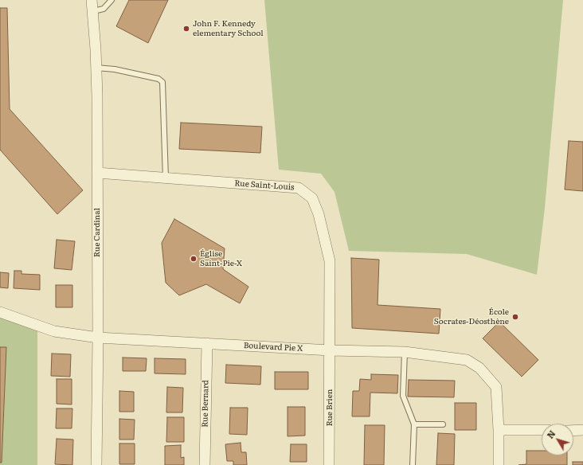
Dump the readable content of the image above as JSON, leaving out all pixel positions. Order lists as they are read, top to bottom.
{
  "streets": {
    "street": [
      "Rue Saint-Louis",
      "Rue Cardinal",
      "Boulevard Pie X",
      "Rue Bernard",
      "Rue Brien"
    ]
  },
  "crossings": [
    ["Rue Saint-Louis", "Rue Cardinal"],
    ["Rue Saint-Louis", "Boulevard Pie X"],
    ["Rue Saint-Louis", "Rue Brien"],
    ["Rue Cardinal", "Boulevard Pie X"],
    ["Boulevard Pie X", "Rue Bernard"],
    ["Boulevard Pie X", "Rue Brien"]
  ],
  "places": ["John F. Kennedy elementary School", "Église Saint-Pie-X", "École Socrates-Déosthène"],
  "north": "top left"
}
